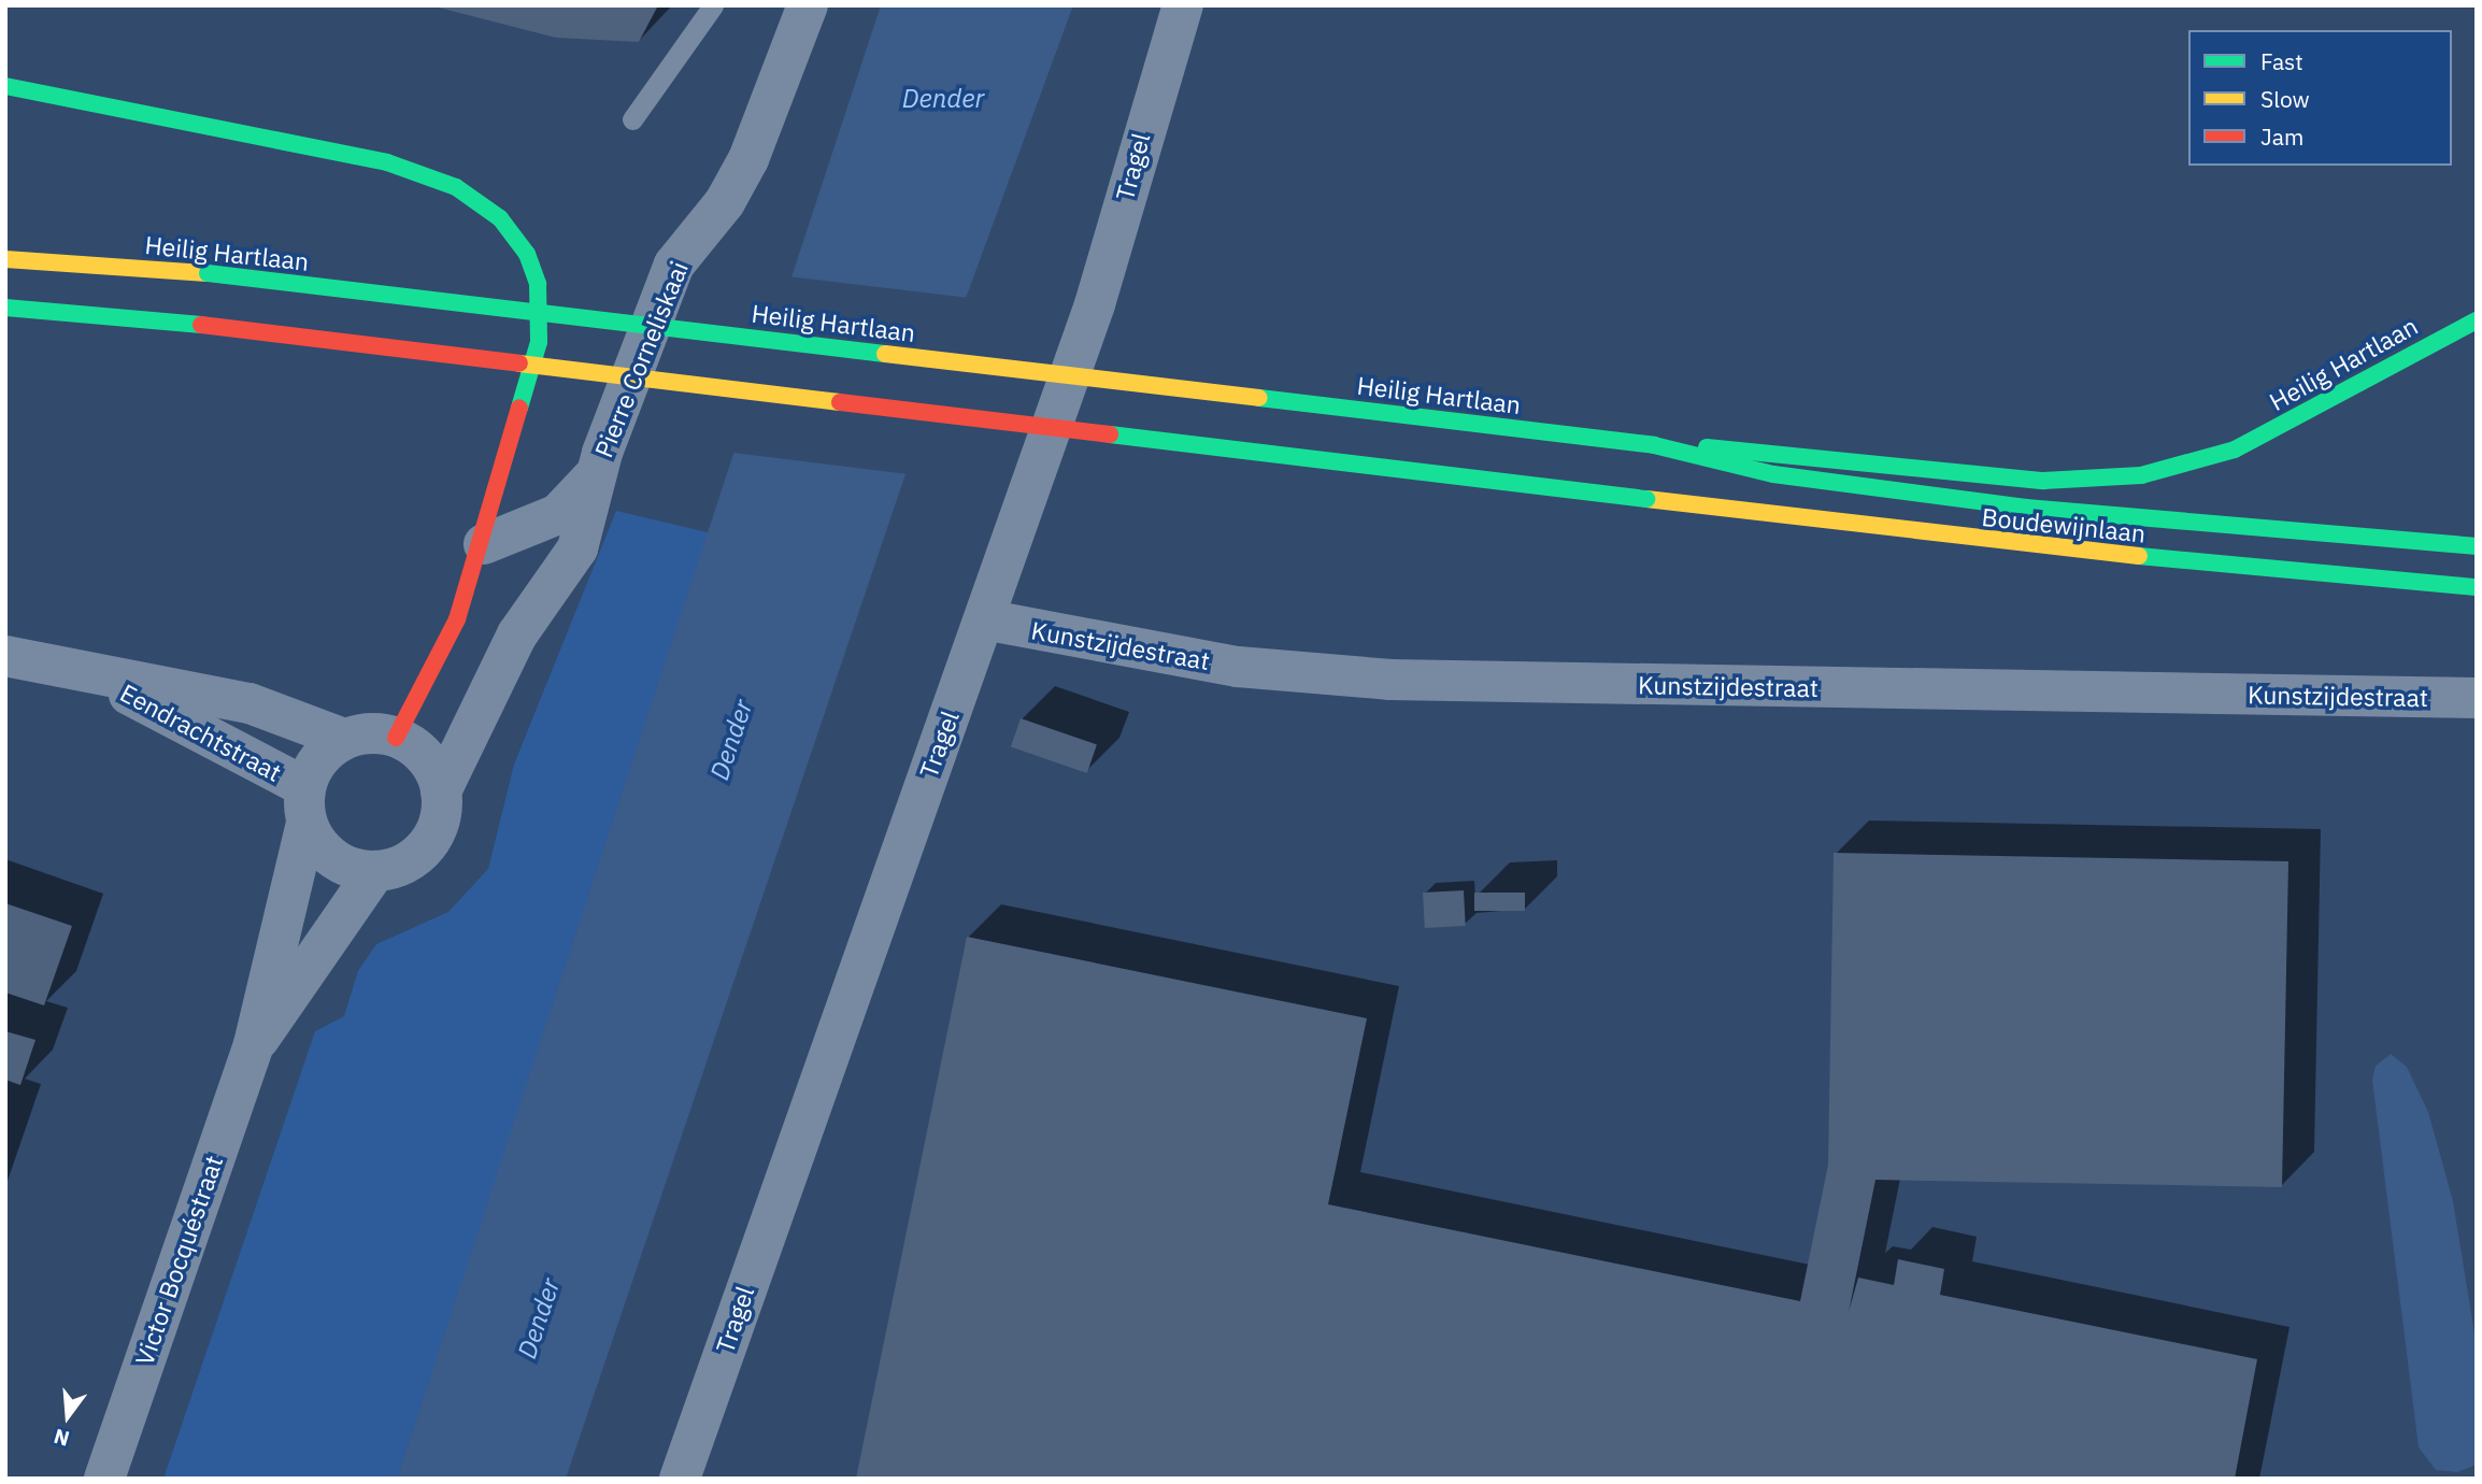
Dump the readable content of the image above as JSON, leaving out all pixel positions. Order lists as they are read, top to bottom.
{
  "streets": {
    "main road": ["Heilig Hartlaan", "Boudewijnlaan"],
    "street": [
      "Tragel",
      "Pierre Corneliskaai",
      "Kunstzijdestraat",
      "Eendrachtstraat",
      "Victor Bocquéstraat"
    ]
  },
  "crossings": [
    ["Tragel", "Kunstzijdestraat"],
    ["Heilig Hartlaan", "Boudewijnlaan"],
    ["Pierre Corneliskaai", "Eendrachtstraat"]
  ],
  "water": ["Dender"],
  "legend": ["Fast", "Slow", "Jam"],
  "north": "bottom"
}
